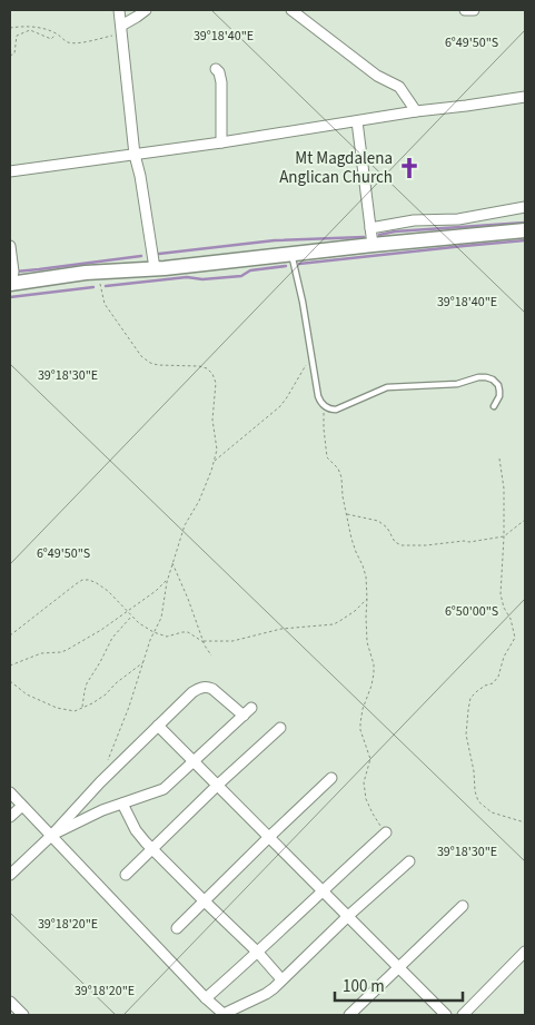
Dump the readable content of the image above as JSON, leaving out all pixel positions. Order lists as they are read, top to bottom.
{
  "places": {
    "church": ["Mt Magdalena Anglican Church"]
  },
  "scale_bar": "100 m",
  "coordinates": [
    "39°18'40\"E",
    "6°49'50\"S",
    "39°18'30\"E",
    "6°50'00\"S",
    "39°18'20\"E"
  ]
}
